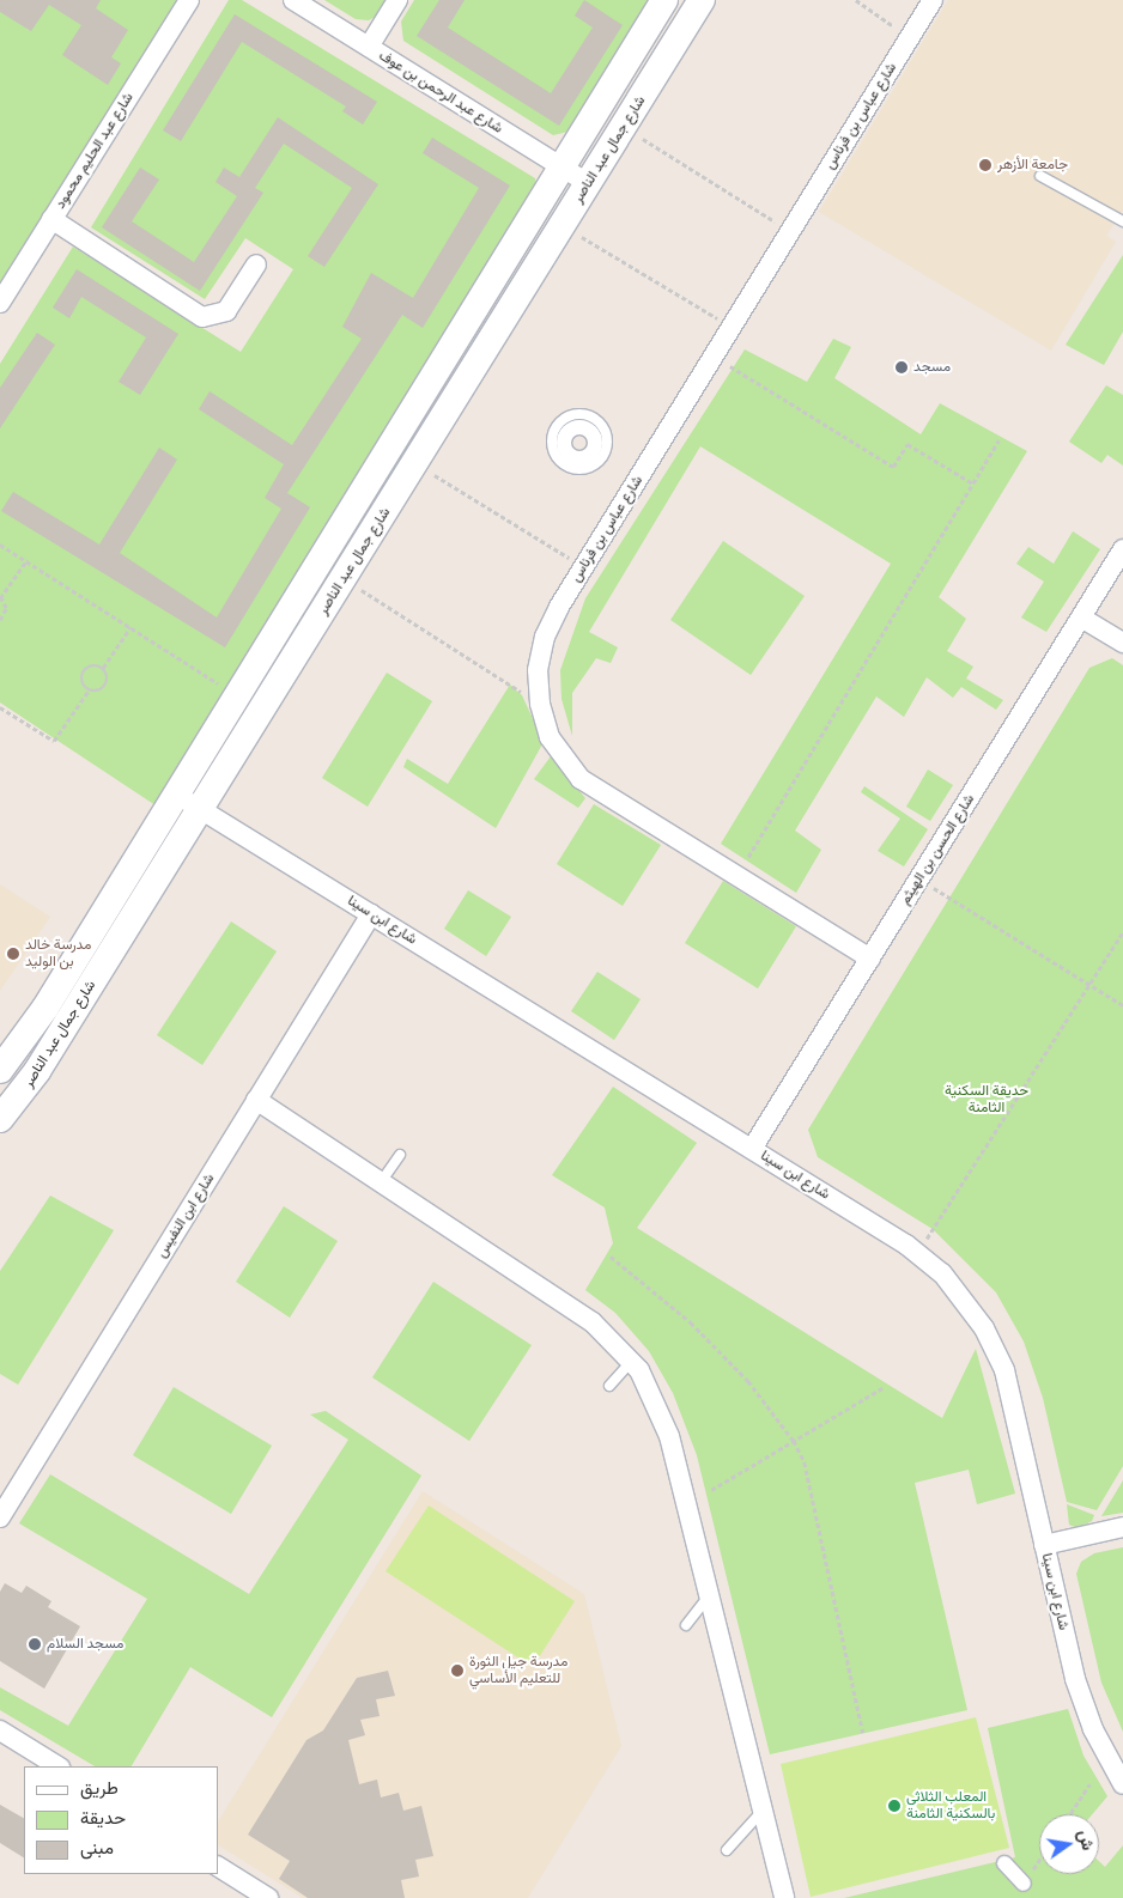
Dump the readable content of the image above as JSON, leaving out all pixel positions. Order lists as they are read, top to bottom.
{
  "streets": {
    "main road": ["شارع جمال عبد الناصر"],
    "street": [
      "شارع عبد الرحمن بن عوف",
      "شارع عباس بن فرناس",
      "شارع عبد الحليم محمود",
      "شارع الحسن بن الهيثم",
      "شارع ابن سينا",
      "شارع ابن النفيس"
    ]
  },
  "crossings": [
    ["شارع عبد الرحمن بن عوف", "شارع جمال عبد الناصر"],
    ["شارع عباس بن فرناس", "شارع الحسن بن الهيثم"],
    ["شارع جمال عبد الناصر", "شارع ابن سينا"],
    ["شارع الحسن بن الهيثم", "شارع ابن سينا"],
    ["شارع ابن سينا", "شارع ابن النفيس"]
  ],
  "parks": ["حديقة السكنية الثامنة"],
  "places": [
    "جامعة الأزهر",
    "مسجد",
    "مدرسة خالد بن الوليد",
    "مسجد السلام",
    "مدرسة جيل الثورة للتعليم الأساسي",
    "المعلب الثلاثي بالسكنية الثامنة"
  ],
  "legend": ["طريق", "حديقة", "مبنى"],
  "north": "right"
}
